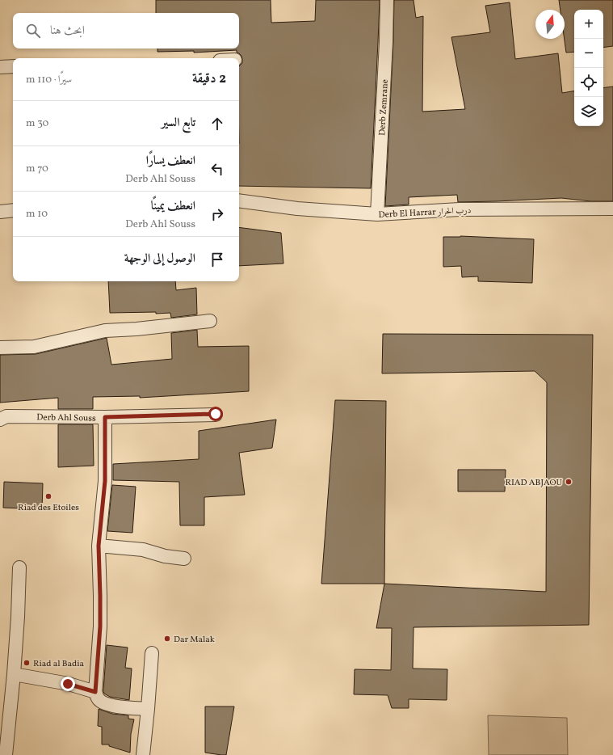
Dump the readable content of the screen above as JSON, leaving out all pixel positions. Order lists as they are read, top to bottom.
{
  "streets": {
    "lane": ["Derb Zemrane", "Derb El Harrar درب الحرار", "Derb Ahl Souss"]
  },
  "crossings": [
    ["Derb Zemrane", "Derb El Harrar درب الحرار"]
  ],
  "places": [
    "RIAD ABJAOU",
    "Riad des Etoiles",
    "Dar Malak",
    "Riad al Badia"
  ],
  "north": "top",
  "page": {
    "map_buttons": ["+", "−"],
    "search": "ابحث هنا",
    "heading": ["2 دقيقة", "سيرًا · 110 m"],
    "list": [
      ["تابع السير", "30 m"],
      ["انعطف يسارًا", "Derb Ahl Souss", "70 m"],
      ["انعطف يمينًا", "Derb Ahl Souss", "10 m"],
      "الوصول إلى الوجهة"
    ]
  }
}
